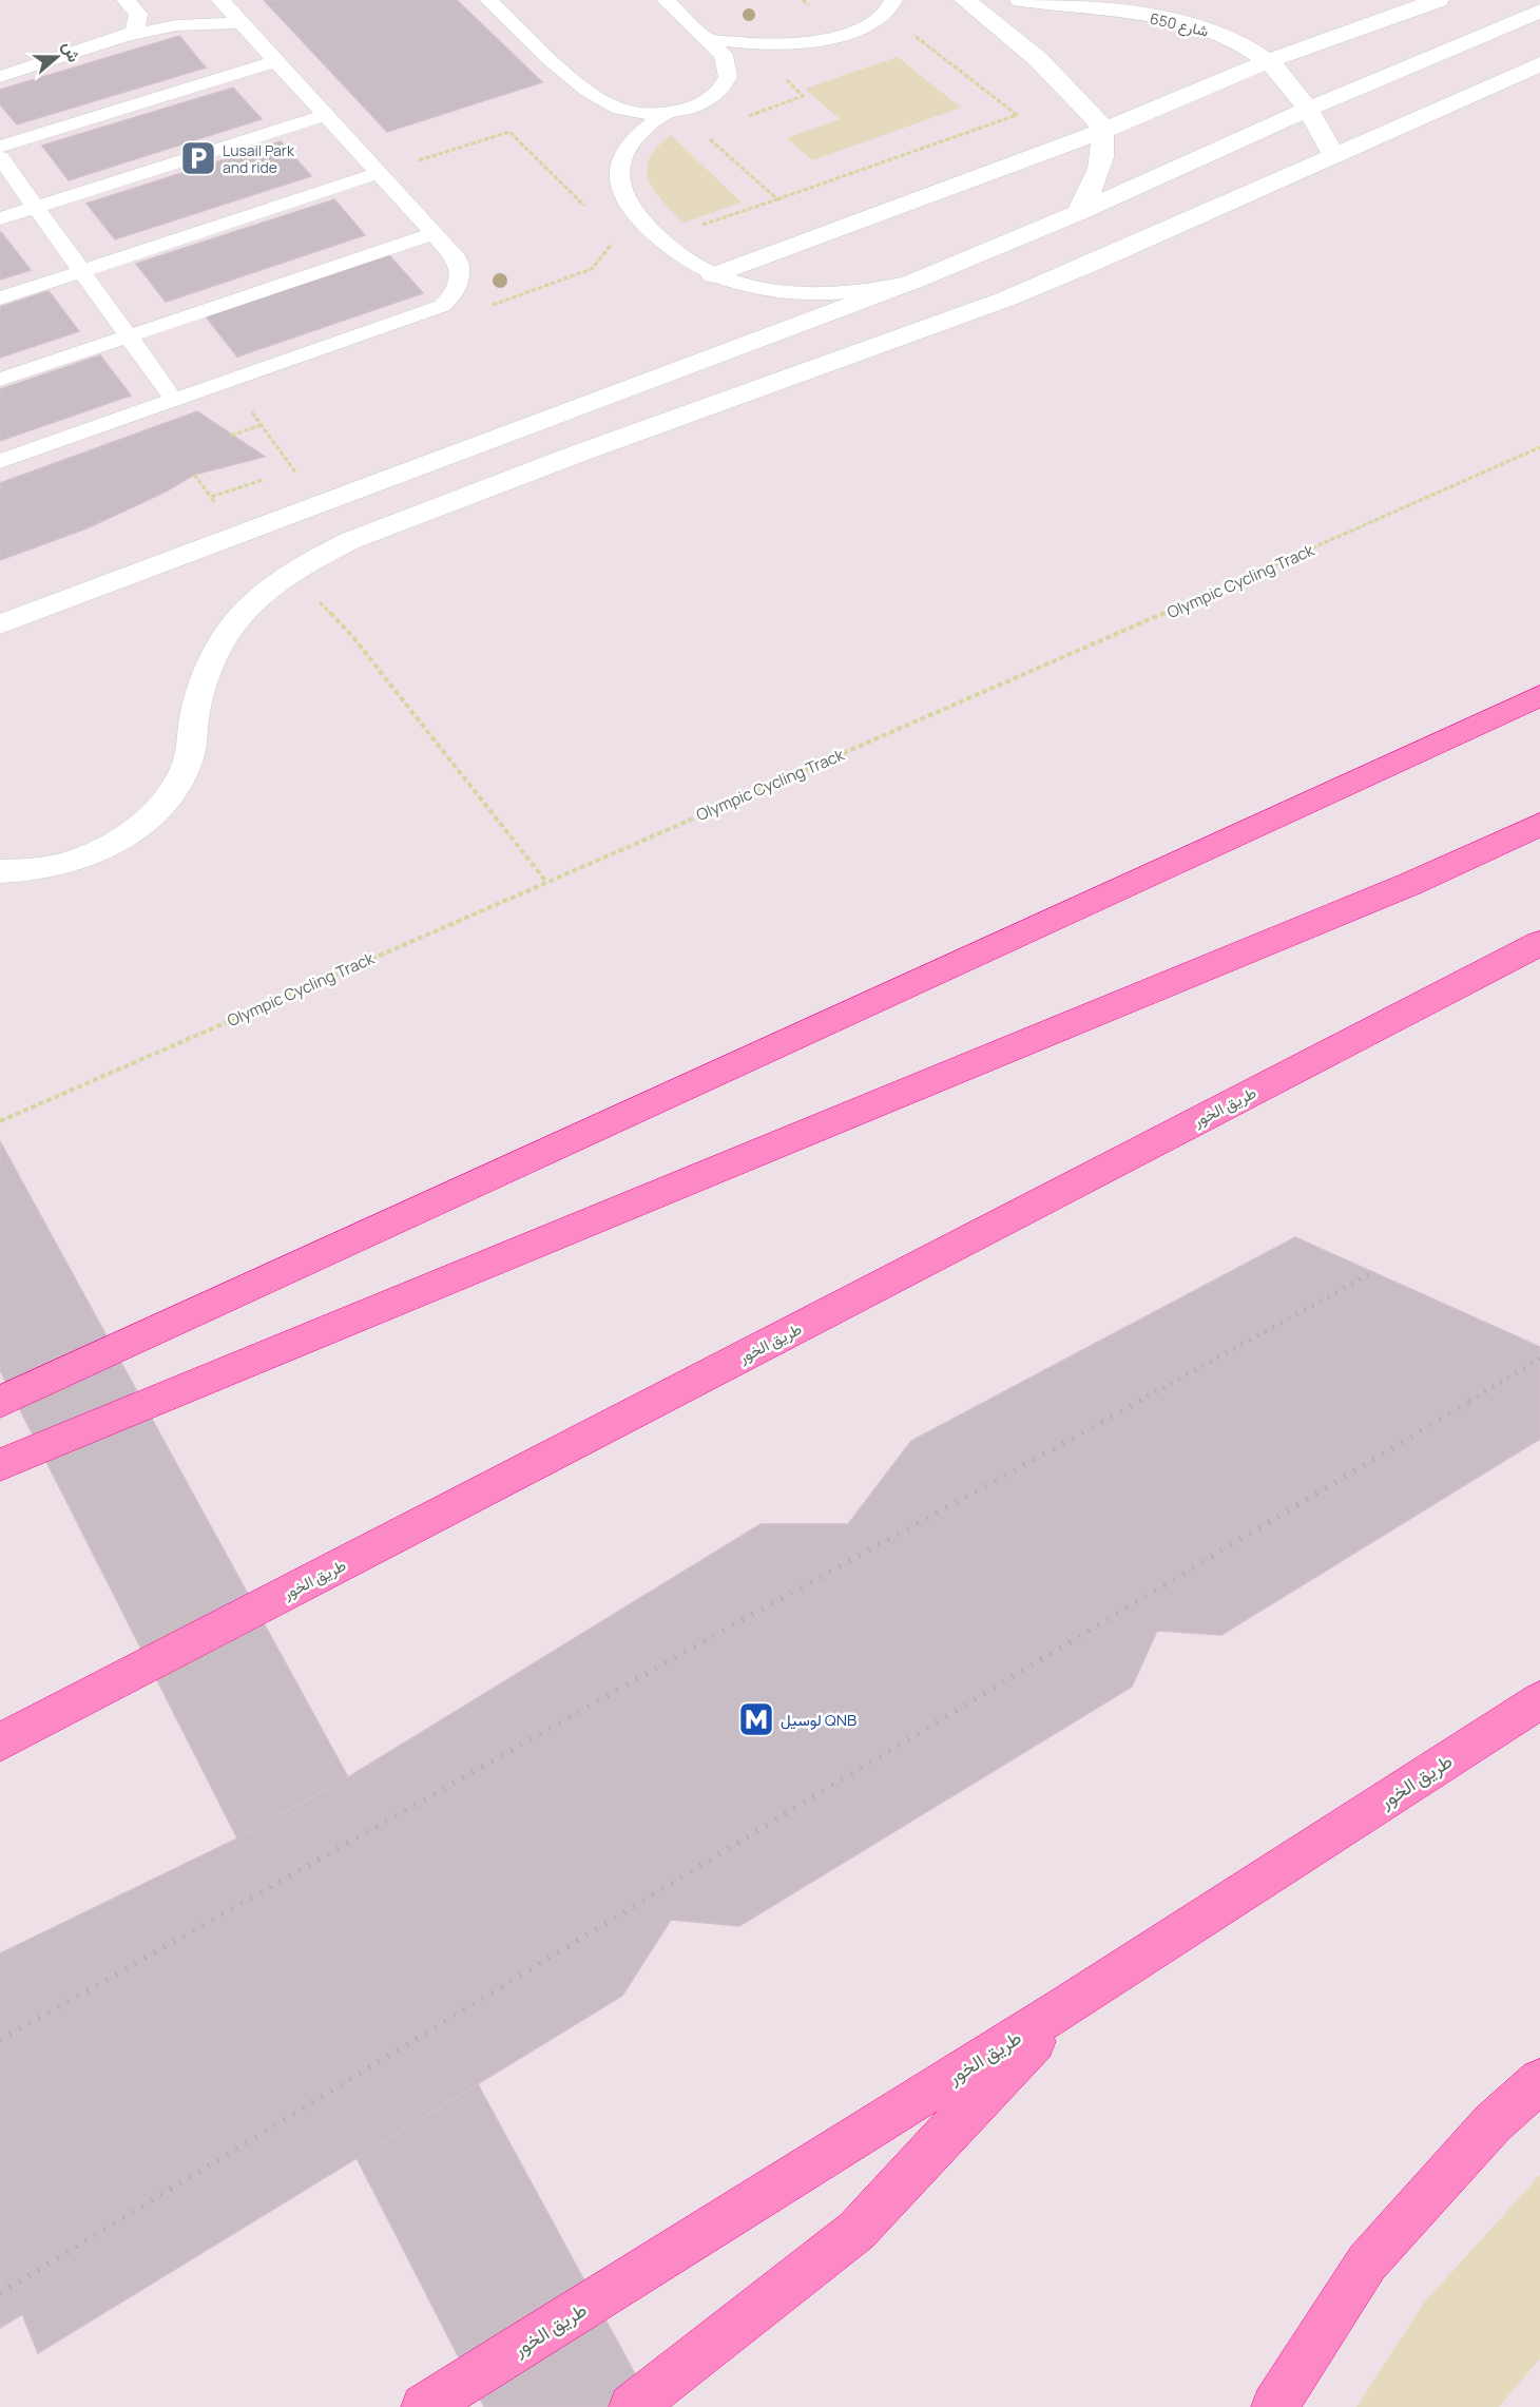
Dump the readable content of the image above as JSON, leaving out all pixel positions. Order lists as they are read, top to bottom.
{
  "streets": {
    "highway": ["طريق الخور"],
    "street": ["شارع 650"],
    "path": ["Olympic Cycling Track"]
  },
  "places": {
    "parking": ["Lusail Park and ride"],
    "metro station": ["لوسيل QNB"]
  },
  "north": "right"
}
